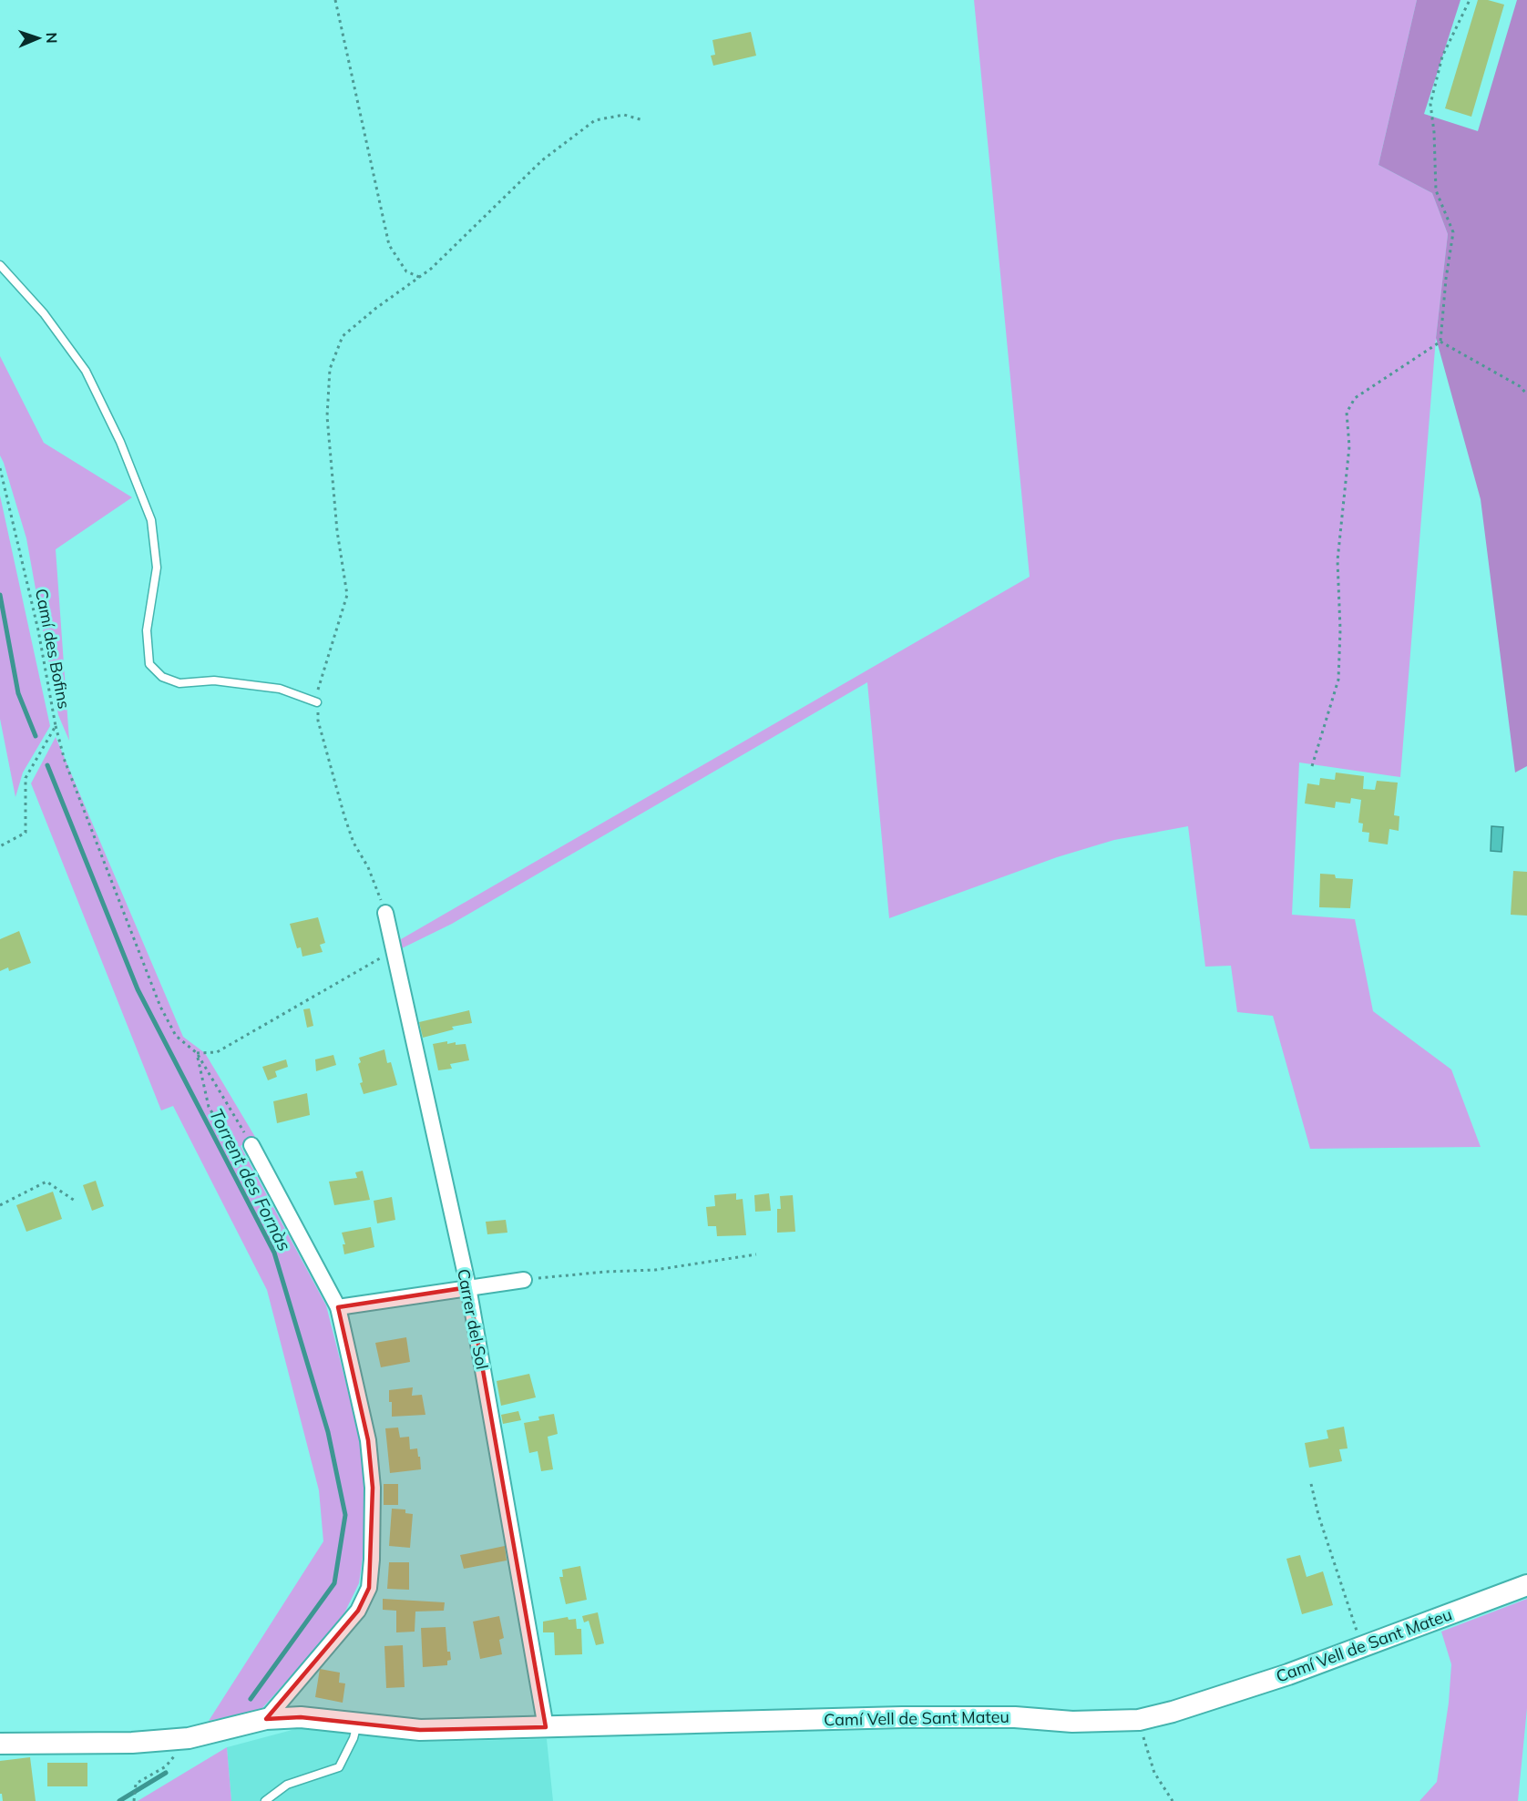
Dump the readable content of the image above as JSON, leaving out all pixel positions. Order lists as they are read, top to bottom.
{
  "streets": {
    "street": ["Carrer del Sol", "Camí Vell de Sant Mateu"],
    "path": ["Camí des Bofins"]
  },
  "crossings": [
    ["Carrer del Sol", "Camí Vell de Sant Mateu"]
  ],
  "water": ["Torrent des Fornàs"],
  "north": "right"
}
